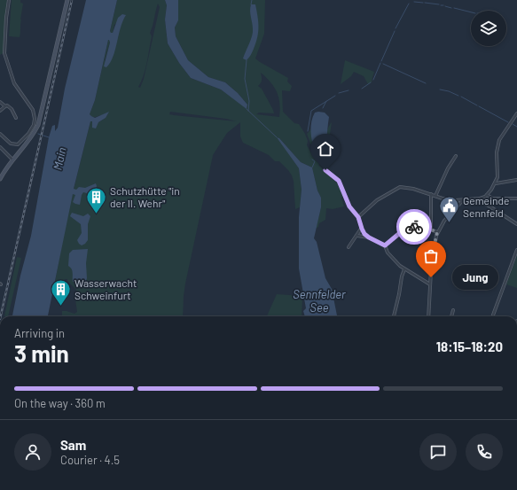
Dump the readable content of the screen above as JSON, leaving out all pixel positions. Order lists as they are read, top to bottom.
{
  "water": ["Main", "Sennfelder See"],
  "places": {
    "building": ["Schutzhütte \"in der II. Wehr\"", "Wasserwacht Schweinfurt"],
    "public building": ["Gemeinde Sennfeld"],
    "other": ["Jung"]
  },
  "page": {
    "bubble": "Jung",
    "heading": ["3 min", "Arriving in", "18:15–18:20"],
    "panel": ["Sam", "Courier · 4.5"],
    "bar": "On the way · 360 m"
  }
}
